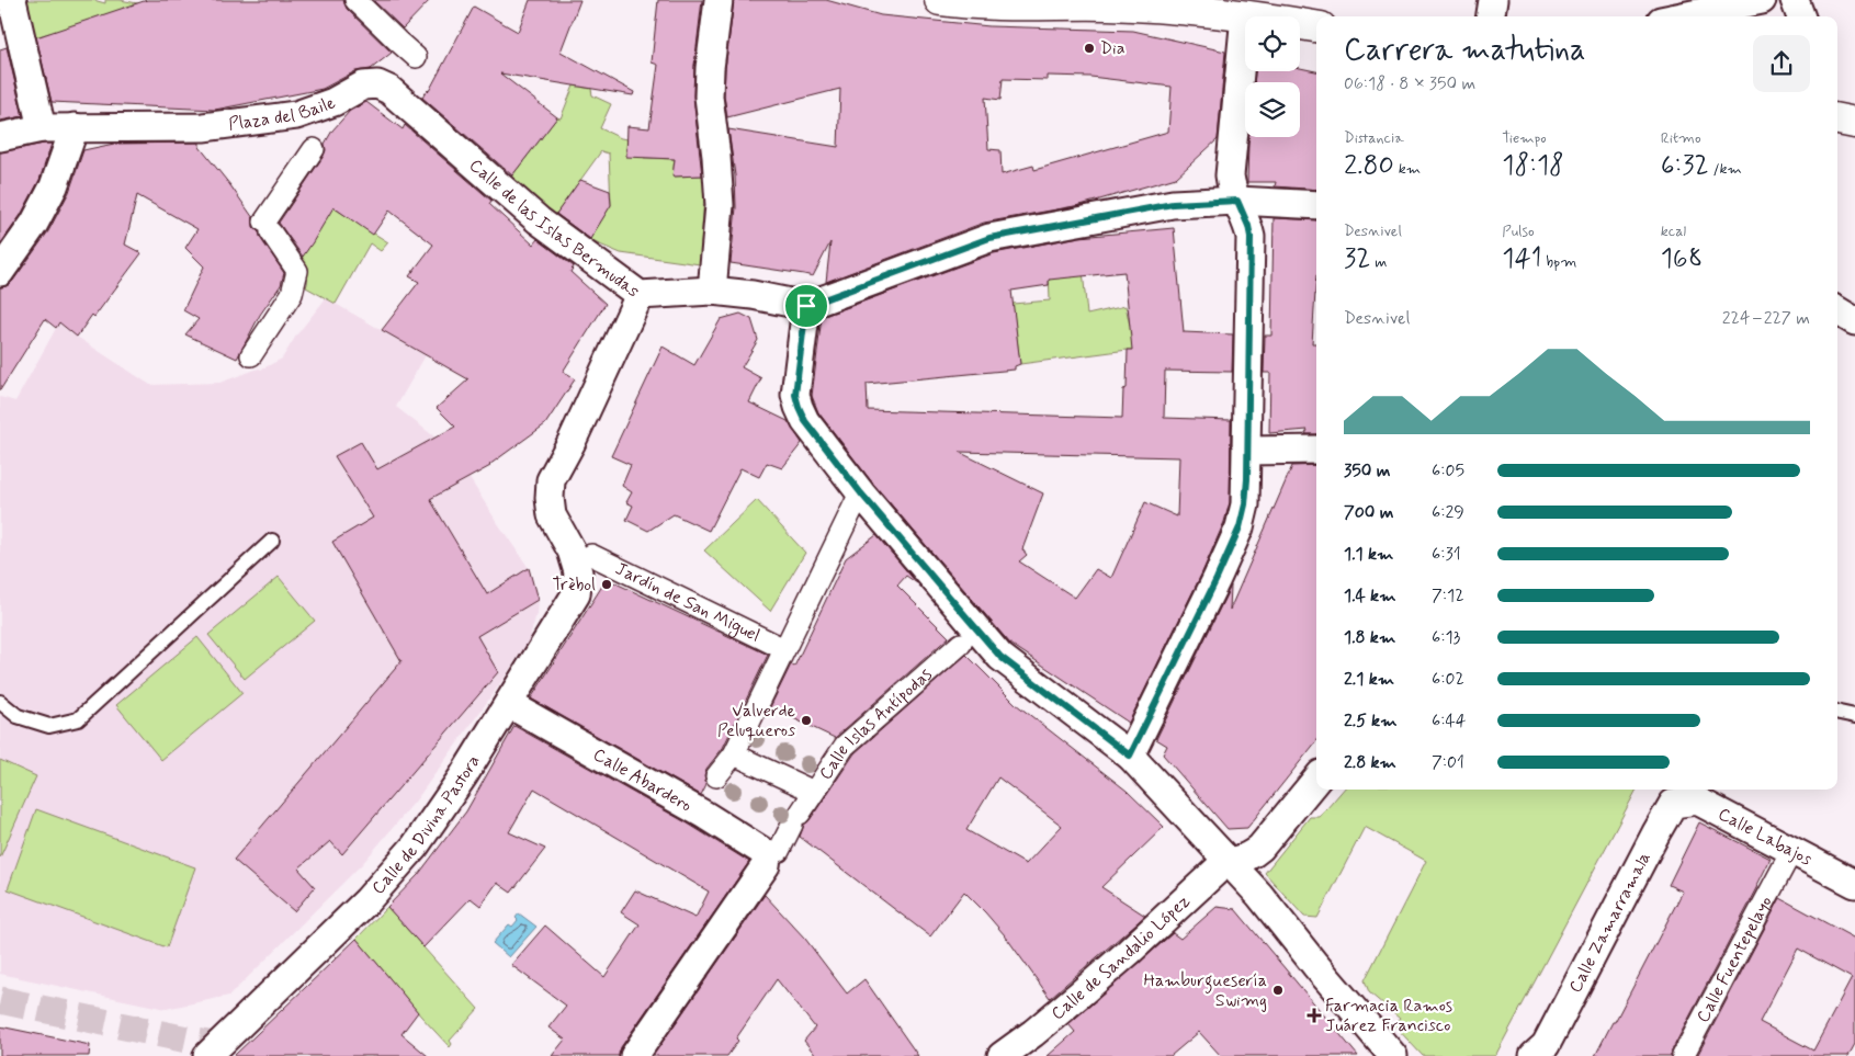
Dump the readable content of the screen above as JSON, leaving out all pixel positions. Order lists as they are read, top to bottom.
{
  "streets": {
    "street": [
      "Plaza del Baile",
      "Calle de las Islas Bermudas",
      "Jardín de San Miguel",
      "Calle Islas Antípodas",
      "Calle Abardero",
      "Calle de Divina Pastora",
      "Calle Labajos",
      "Calle Zamarramala",
      "Calle de Sandalio López",
      "Calle Fuentepelayo"
    ]
  },
  "crossings": [
    ["Plaza del Baile", "Calle de las Islas Bermudas"],
    ["Calle de las Islas Bermudas", "Calle de Divina Pastora"],
    ["Jardín de San Miguel", "Calle de Divina Pastora"],
    ["Calle Islas Antípodas", "Calle Abardero"],
    ["Calle Abardero", "Calle de Divina Pastora"],
    ["Calle Labajos", "Calle Zamarramala"]
  ],
  "places": {
    "other": [
      "Dia",
      "Trèbol",
      "Valverde Peluqueros",
      "Hamburguesería Swimg"
    ],
    "health": ["Farmacia Ramos Juárez Francisco"]
  },
  "page": {
    "heading": ["Carrera matutina", "06:18 · 8 × 350 m"],
    "stats": [
      ["Distancia", "2.80 km"],
      ["Tiempo", "18:18"],
      ["Ritmo", "6:32 /km"],
      ["Desnivel", "32 m"],
      ["Pulso", "141 bpm"],
      ["kcal", "168"]
    ],
    "chart": ["Desnivel", "224–227 m"],
    "list": [
      {
        "name": "350 m",
        "note": "6:05"
      },
      {
        "name": "700 m",
        "note": "6:29"
      },
      {
        "name": "1.1 km",
        "note": "6:31"
      },
      {
        "name": "1.4 km",
        "note": "7:12"
      },
      {
        "name": "1.8 km",
        "note": "6:13"
      },
      {
        "name": "2.1 km",
        "note": "6:02"
      },
      {
        "name": "2.5 km",
        "note": "6:44"
      },
      {
        "name": "2.8 km",
        "note": "7:01"
      }
    ]
  }
}
